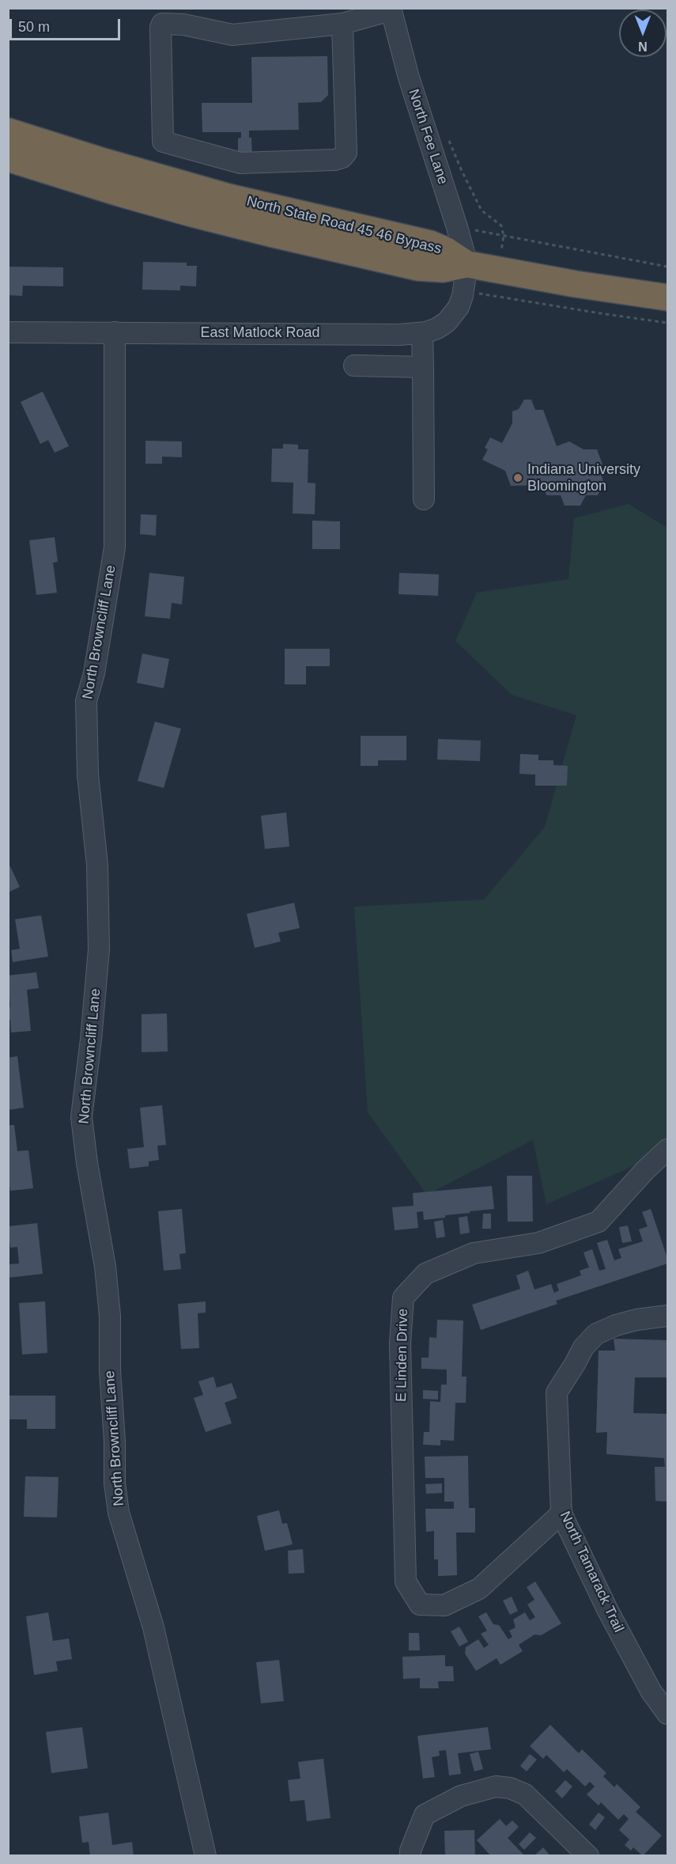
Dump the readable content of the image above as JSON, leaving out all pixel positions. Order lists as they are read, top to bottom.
{
  "streets": {
    "highway": ["North State Road 45 46 Bypass"],
    "street": [
      "North Fee Lane",
      "East Matlock Road",
      "North Browncliff Lane",
      "E Linden Drive",
      "North Tamarack Trail"
    ]
  },
  "crossings": [
    ["North Fee Lane", "North State Road 45 46 Bypass"],
    ["North Fee Lane", "East Matlock Road"],
    ["North State Road 45 46 Bypass", "East Matlock Road"],
    ["East Matlock Road", "North Browncliff Lane"],
    ["E Linden Drive", "North Tamarack Trail"]
  ],
  "places": ["Indiana University Bloomington"],
  "scale_bar": "50 m",
  "north": "bottom"
}
